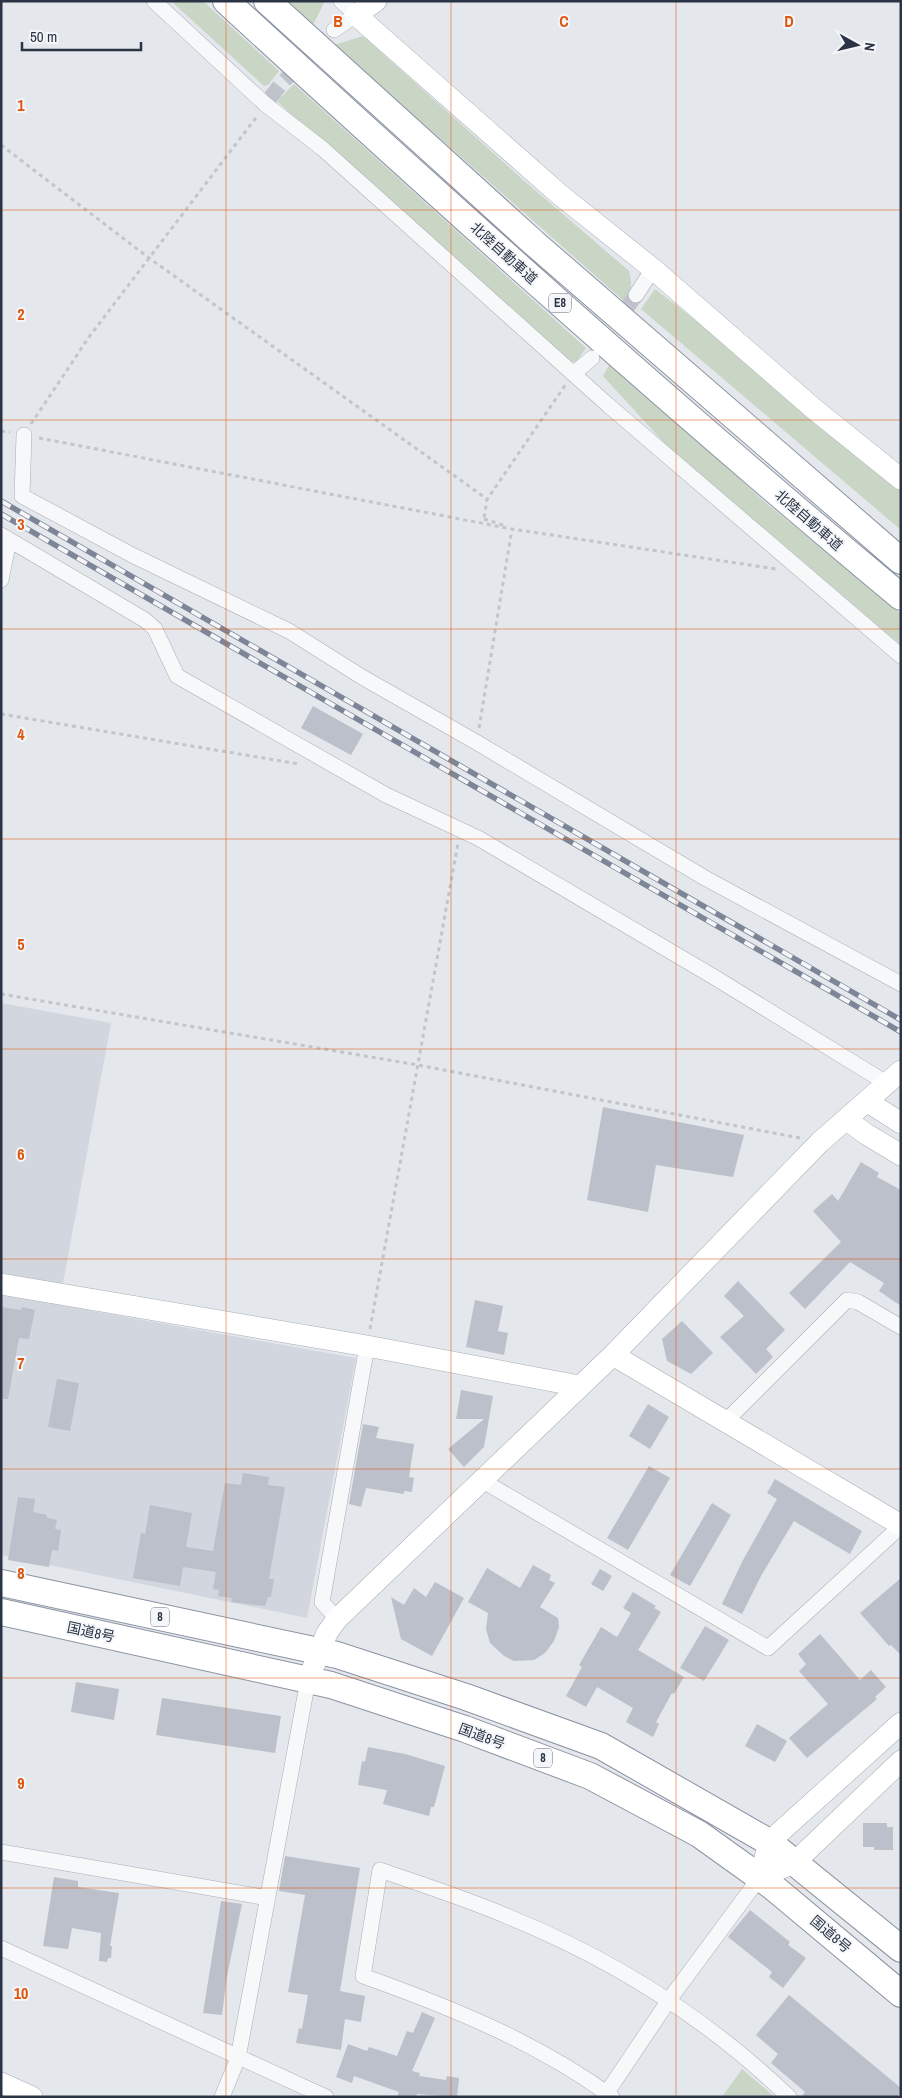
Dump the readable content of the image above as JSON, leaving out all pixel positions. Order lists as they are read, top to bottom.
{
  "streets": {
    "highway": [
      "北陸自動車道",
      "E8",
      "8",
      "国道8号"
    ]
  },
  "scale_bar": "50 m",
  "north": "right",
  "grid": {
    "columns": ["B", "C", "D"],
    "rows": [
      "1",
      "2",
      "3",
      "4",
      "5",
      "6",
      "7",
      "8",
      "9",
      "10"
    ]
  }
}
